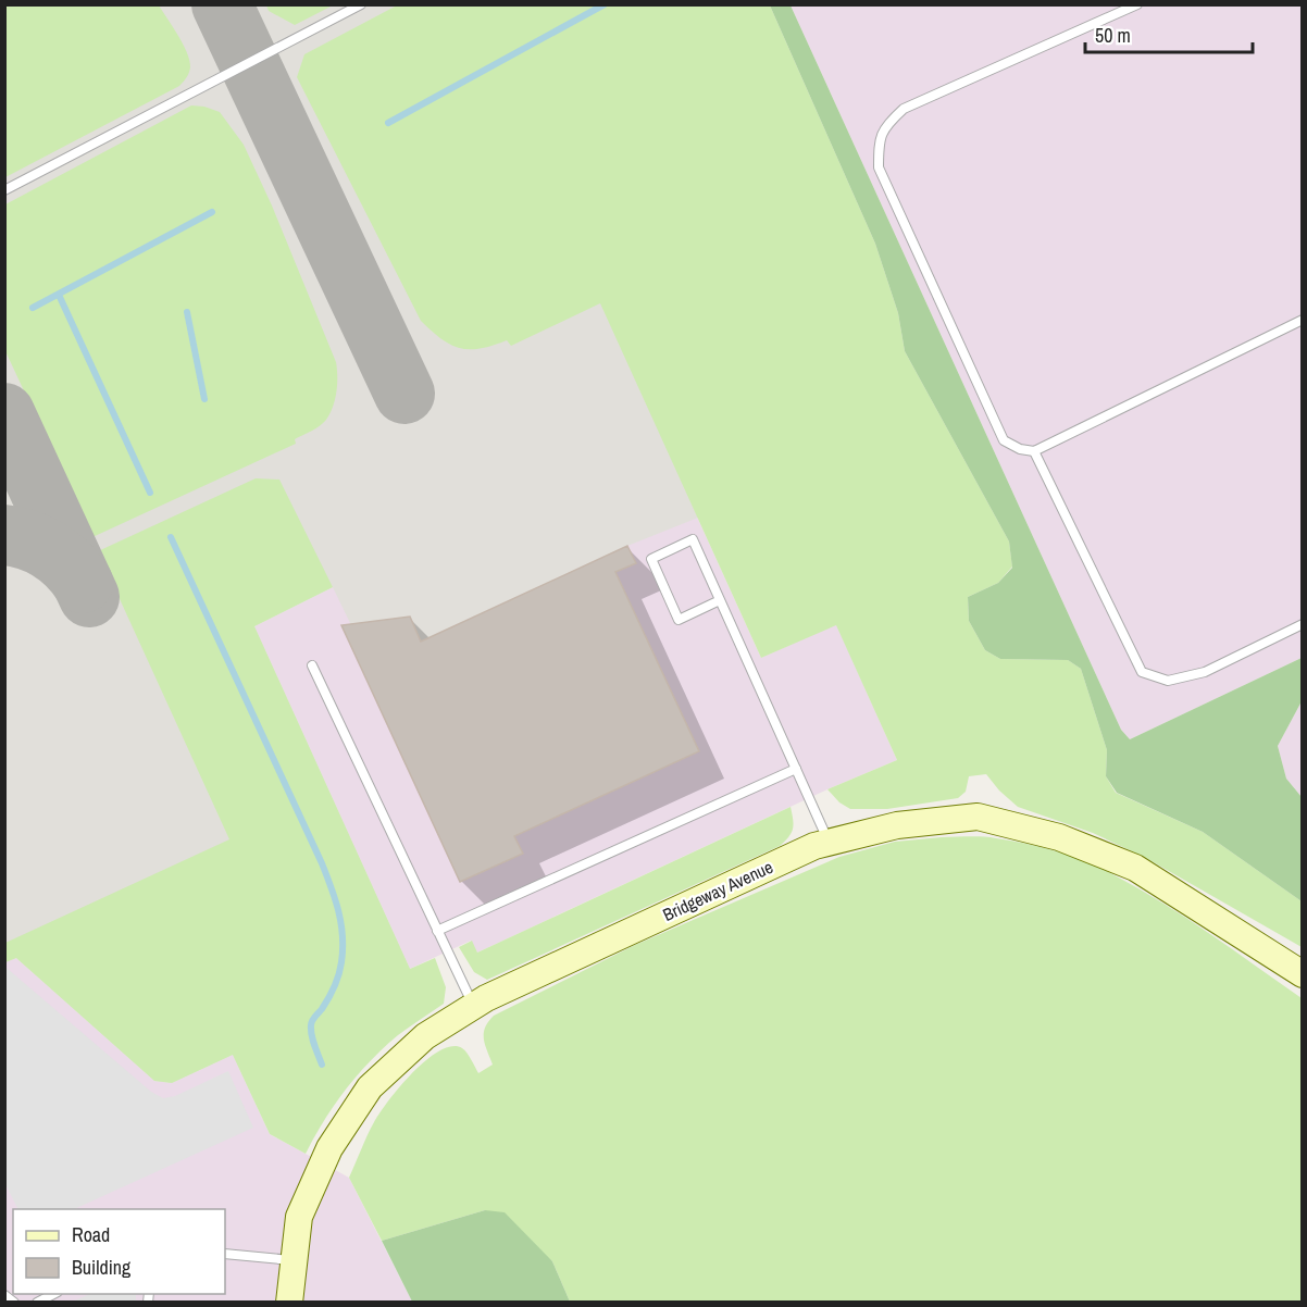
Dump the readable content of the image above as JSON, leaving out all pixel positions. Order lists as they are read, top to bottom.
{
  "streets": {
    "street": ["Bridgeway Avenue"]
  },
  "legend": ["Road", "Building"],
  "scale_bar": "50 m"
}
